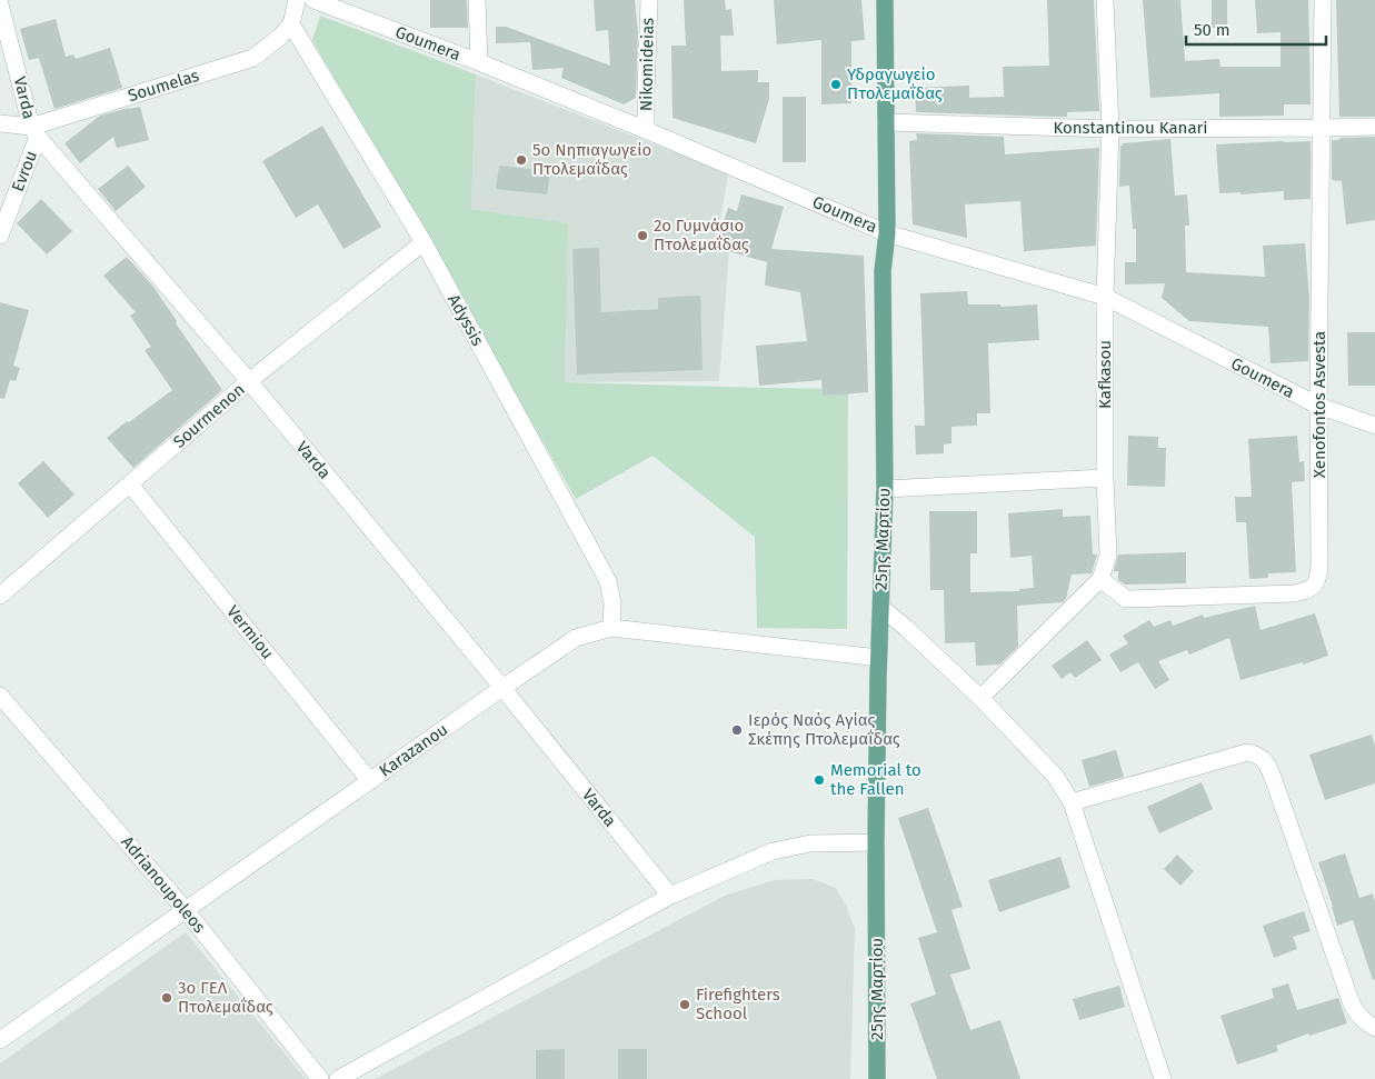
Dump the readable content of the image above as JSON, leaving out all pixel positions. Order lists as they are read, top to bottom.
{
  "streets": {
    "main road": ["25ης Μαρτίου"],
    "street": [
      "Goumera",
      "Nikomideias",
      "Soumelas",
      "Varda",
      "Konstantinou Kanari",
      "Evrou",
      "Adyssis",
      "Kafkasou",
      "Xenofontos Asvesta",
      "Sourmenon",
      "Vermiou",
      "Karazanou",
      "Adrianoupoleos"
    ]
  },
  "crossings": [
    ["Goumera", "Nikomideias"],
    ["Goumera", "Kafkasou"],
    ["Goumera", "Xenofontos Asvesta"],
    ["Goumera", "25ης Μαρτίου"],
    ["Soumelas", "Varda"],
    ["Soumelas", "Evrou"],
    ["Soumelas", "Adyssis"],
    ["Varda", "Evrou"],
    ["Varda", "Sourmenon"],
    ["Varda", "Karazanou"],
    ["Konstantinou Kanari", "Kafkasou"],
    ["Konstantinou Kanari", "Xenofontos Asvesta"],
    ["Konstantinou Kanari", "25ης Μαρτίου"],
    ["Adyssis", "Sourmenon"],
    ["Adyssis", "Karazanou"],
    ["Kafkasou", "Xenofontos Asvesta"],
    ["Sourmenon", "Vermiou"],
    ["25ης Μαρτίου", "Karazanou"],
    ["Vermiou", "Karazanou"],
    ["Karazanou", "Adrianoupoleos"]
  ],
  "places": [
    "Υδραγωγείο Πτολεμαΐδας",
    "5ο Νηπιαγωγείο Πτολεμαΐδας",
    "2ο Γυμνάσιο Πτολεμαΐδας",
    "Ιερός Ναός Αγίας Σκέπης Πτολεμαΐδας",
    "Memorial to the Fallen",
    "3ο ΓΕΛ Πτολεμαΐδας",
    "Firefighters School"
  ],
  "scale_bar": "50 m"
}
